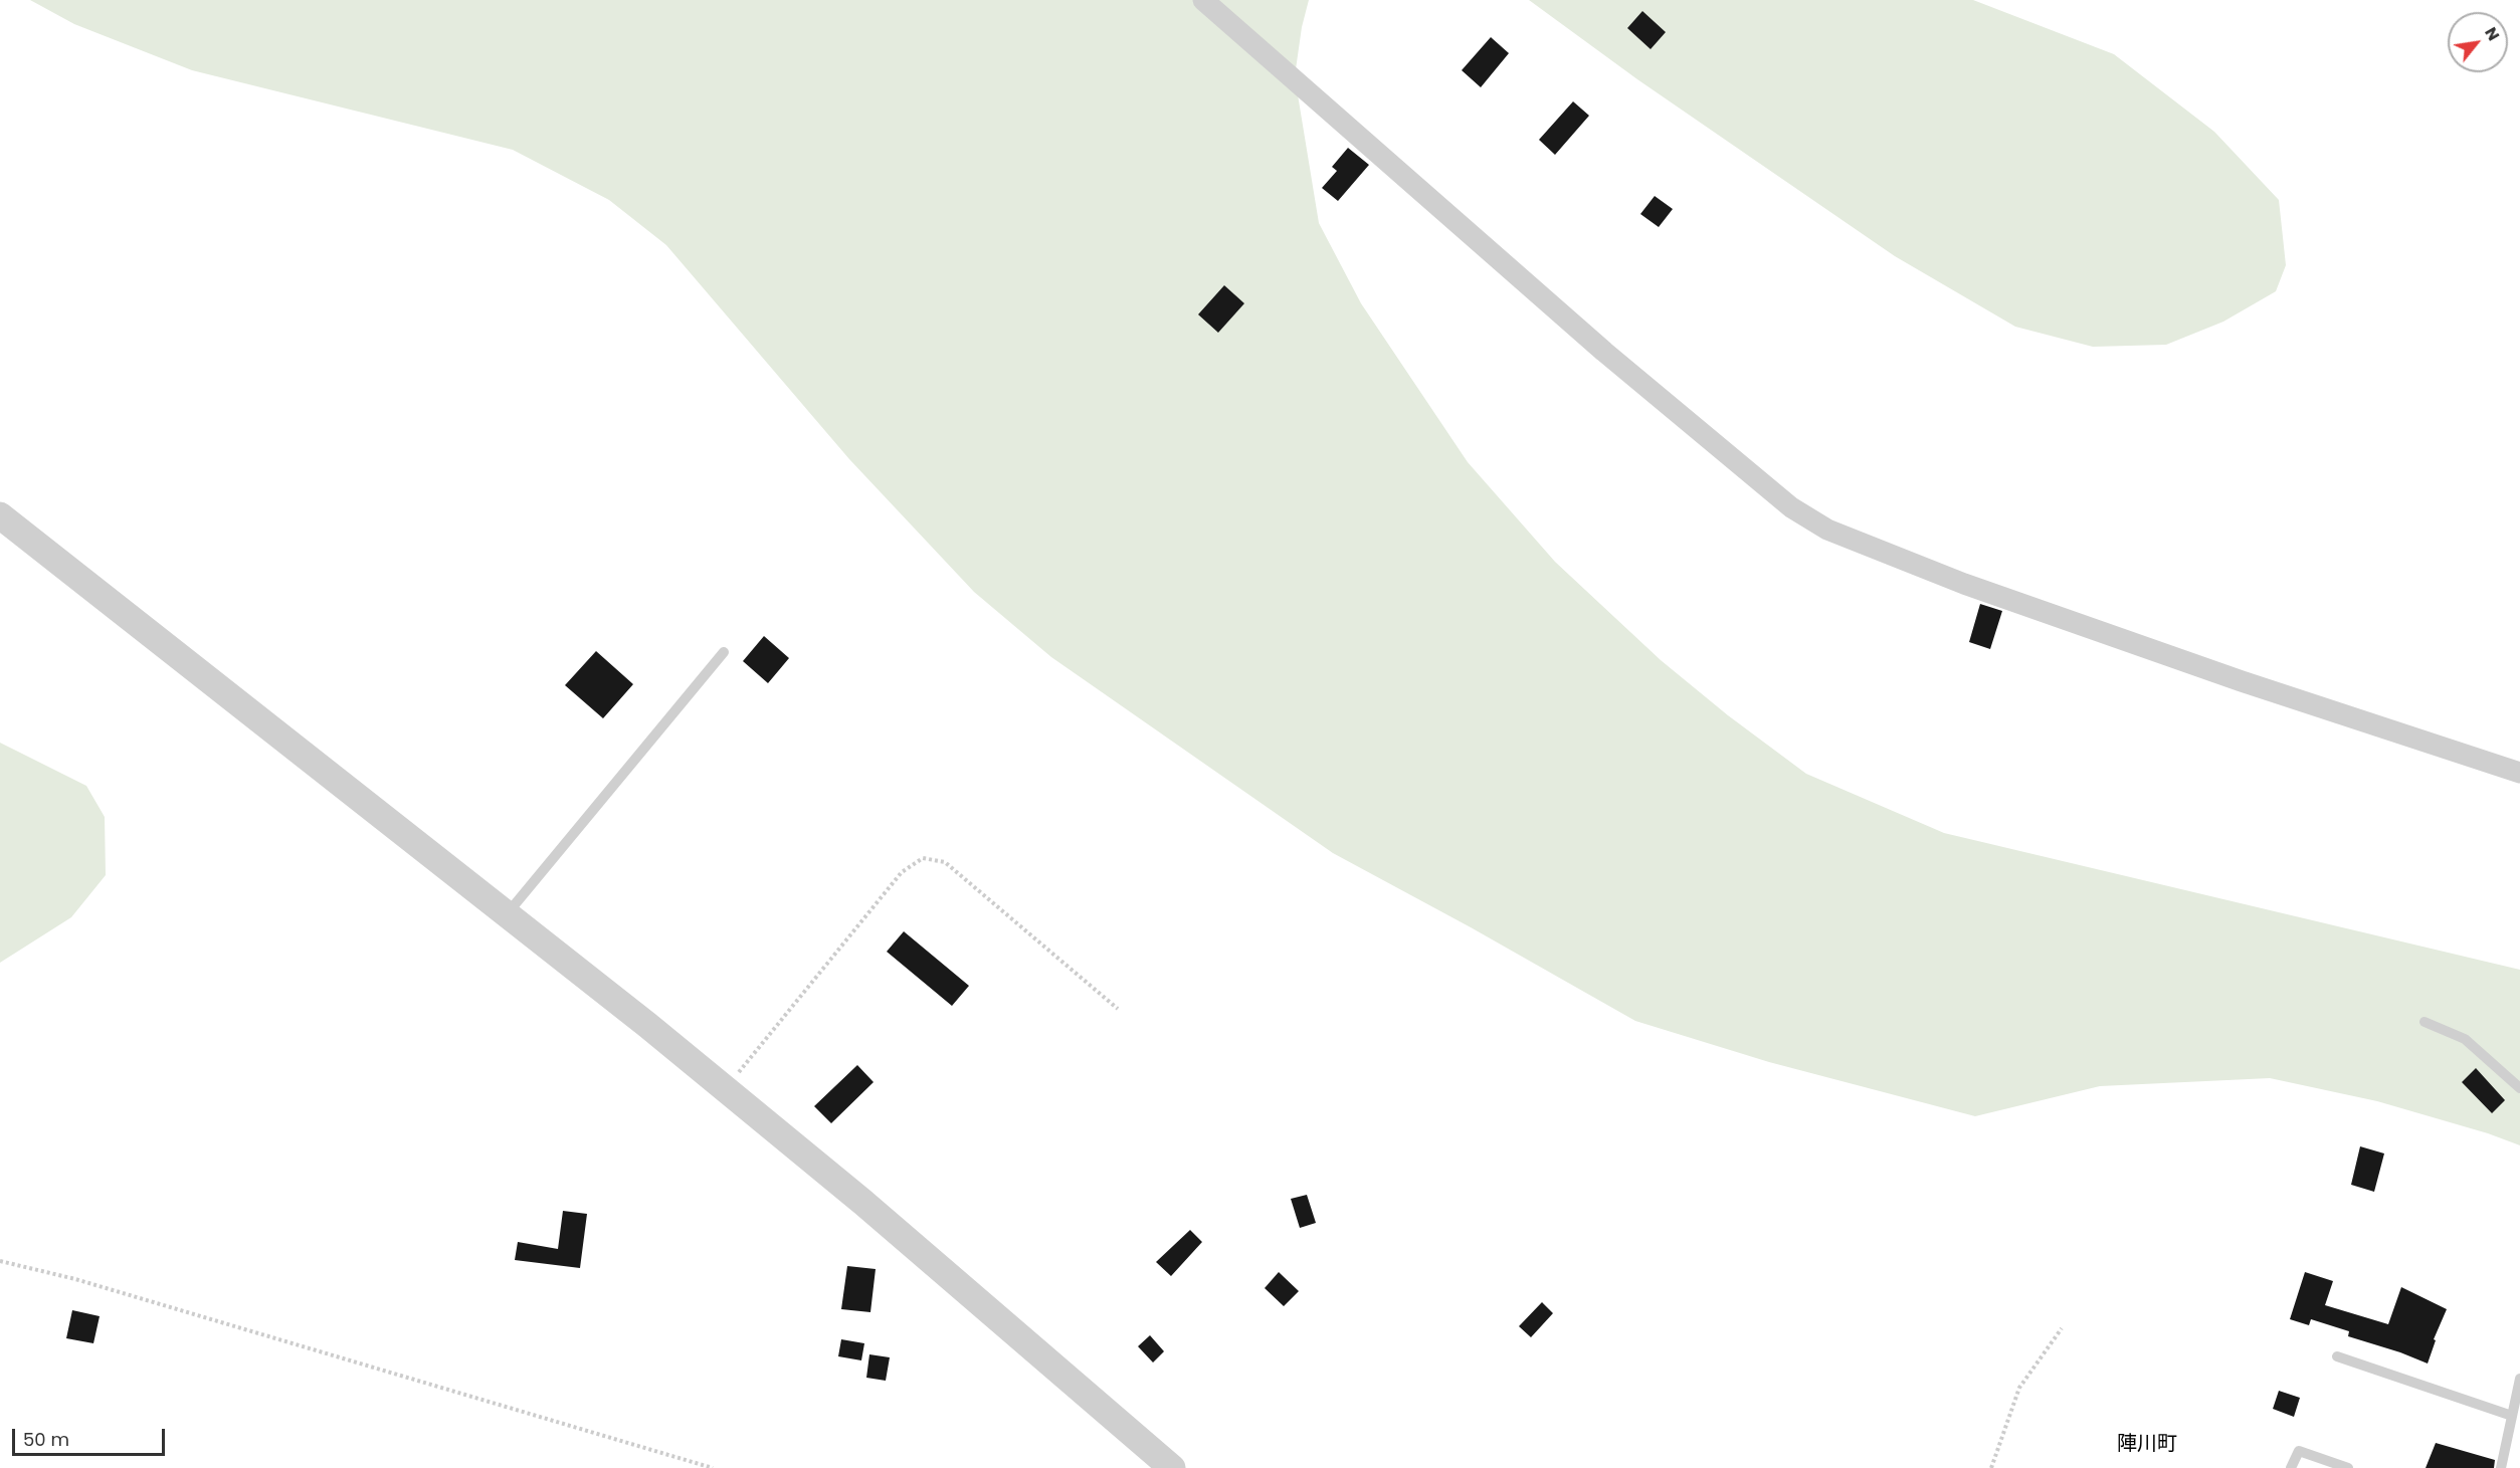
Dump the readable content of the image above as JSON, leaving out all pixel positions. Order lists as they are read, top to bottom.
{
  "districts": ["陣川町"],
  "scale_bar": "50 m",
  "north": "top right"
}
